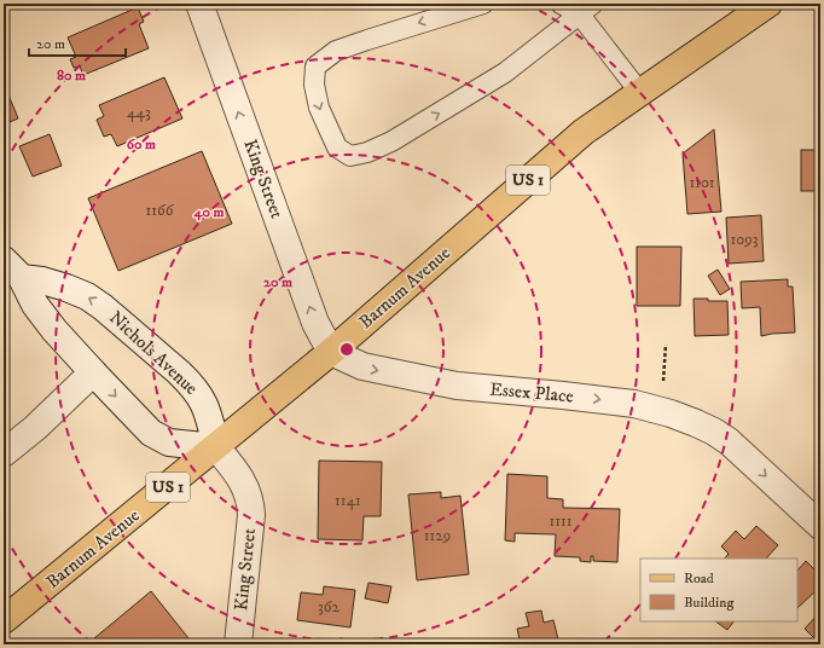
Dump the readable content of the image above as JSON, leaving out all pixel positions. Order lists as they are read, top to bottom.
{
  "streets": {
    "main road": ["US 1", "Barnum Avenue"],
    "street": ["King Street", "Nichols Avenue", "Essex Place"]
  },
  "crossings": [
    ["King Street", "Barnum Avenue"],
    ["King Street", "Nichols Avenue"],
    ["King Street", "Essex Place"],
    ["Barnum Avenue", "Nichols Avenue"],
    ["Barnum Avenue", "Essex Place"]
  ],
  "one_way": ["King Street", "Essex Place"],
  "house_numbers": [
    "443",
    "1101",
    "1166",
    "1093",
    "1141",
    "1111",
    "1129",
    "362"
  ],
  "legend": ["Road", "Building"],
  "scale_bar": "20 m",
  "rings": [
    "80 m",
    "60 m",
    "40 m",
    "20 m"
  ]
}
